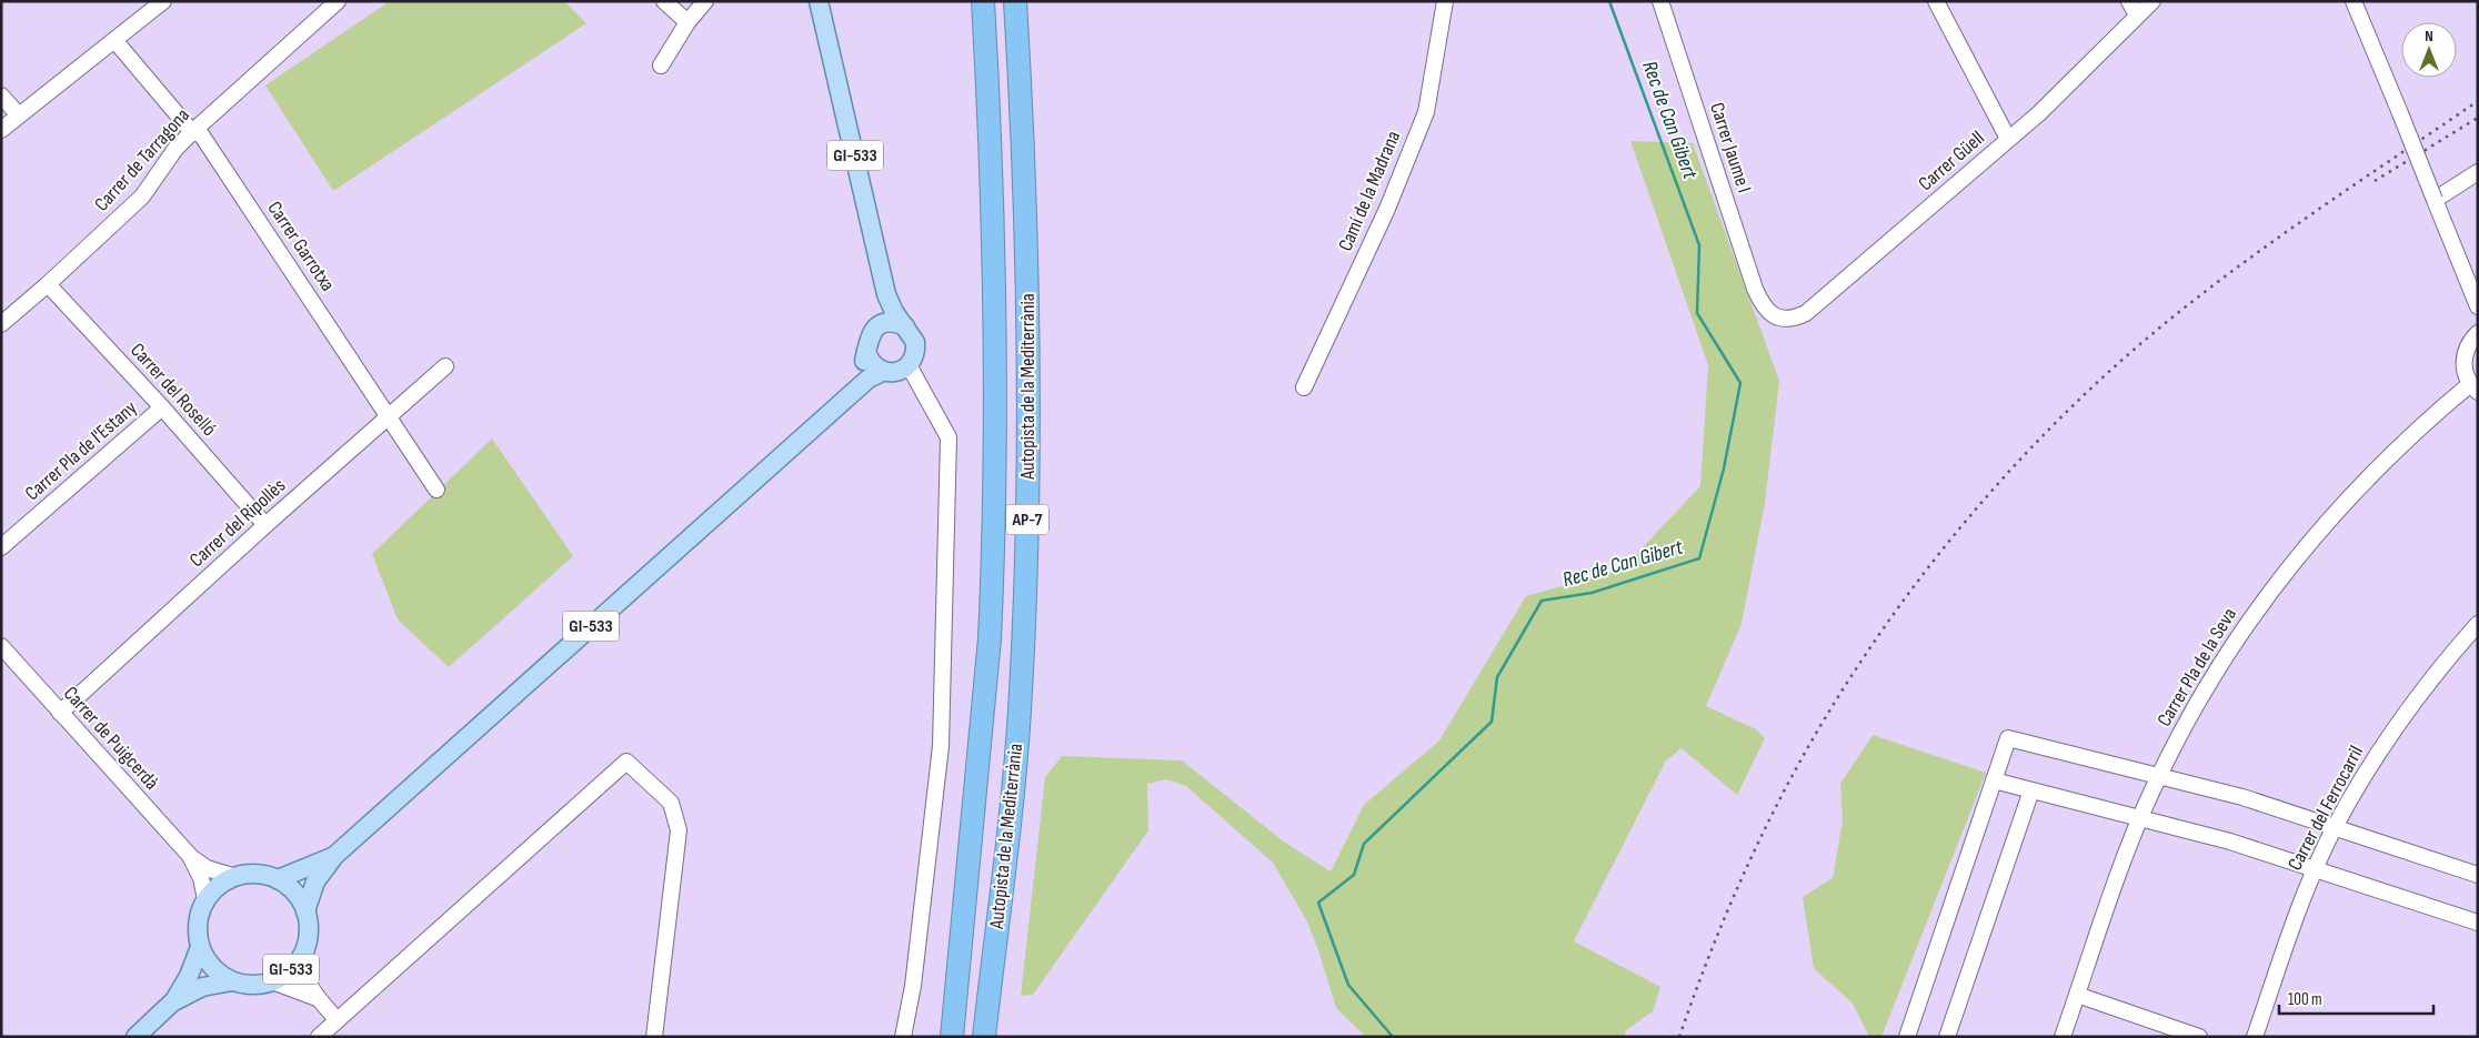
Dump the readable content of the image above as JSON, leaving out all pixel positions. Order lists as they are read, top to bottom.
{
  "streets": {
    "highway": ["Autopista de la Mediterrània", "AP-7"],
    "main road": ["GI-533"],
    "street": [
      "Carrer Jaume I",
      "Carrer de Tarragona",
      "Carrer Güell",
      "Camí de la Madrana",
      "Carrer Garrotxa",
      "Carrer del Roselló",
      "Carrer Pla de l'Estany",
      "Carrer del Ripollès",
      "Carrer Pla de la Seva",
      "Carrer de Puigcerdà",
      "Carrer del Ferrocarril"
    ]
  },
  "crossings": [
    ["Carrer Jaume I", "Carrer Güell"],
    ["GI-533", "Carrer de Puigcerdà"],
    ["Carrer de Tarragona", "Carrer Garrotxa"],
    ["Carrer de Tarragona", "Carrer del Roselló"],
    ["Carrer Garrotxa", "Carrer del Ripollès"],
    ["Carrer del Roselló", "Carrer Pla de l'Estany"],
    ["Carrer del Roselló", "Carrer del Ripollès"],
    ["Carrer del Ripollès", "Carrer de Puigcerdà"]
  ],
  "water": ["Rec de Can Gibert"],
  "scale_bar": "100 m",
  "north": "top"
}
